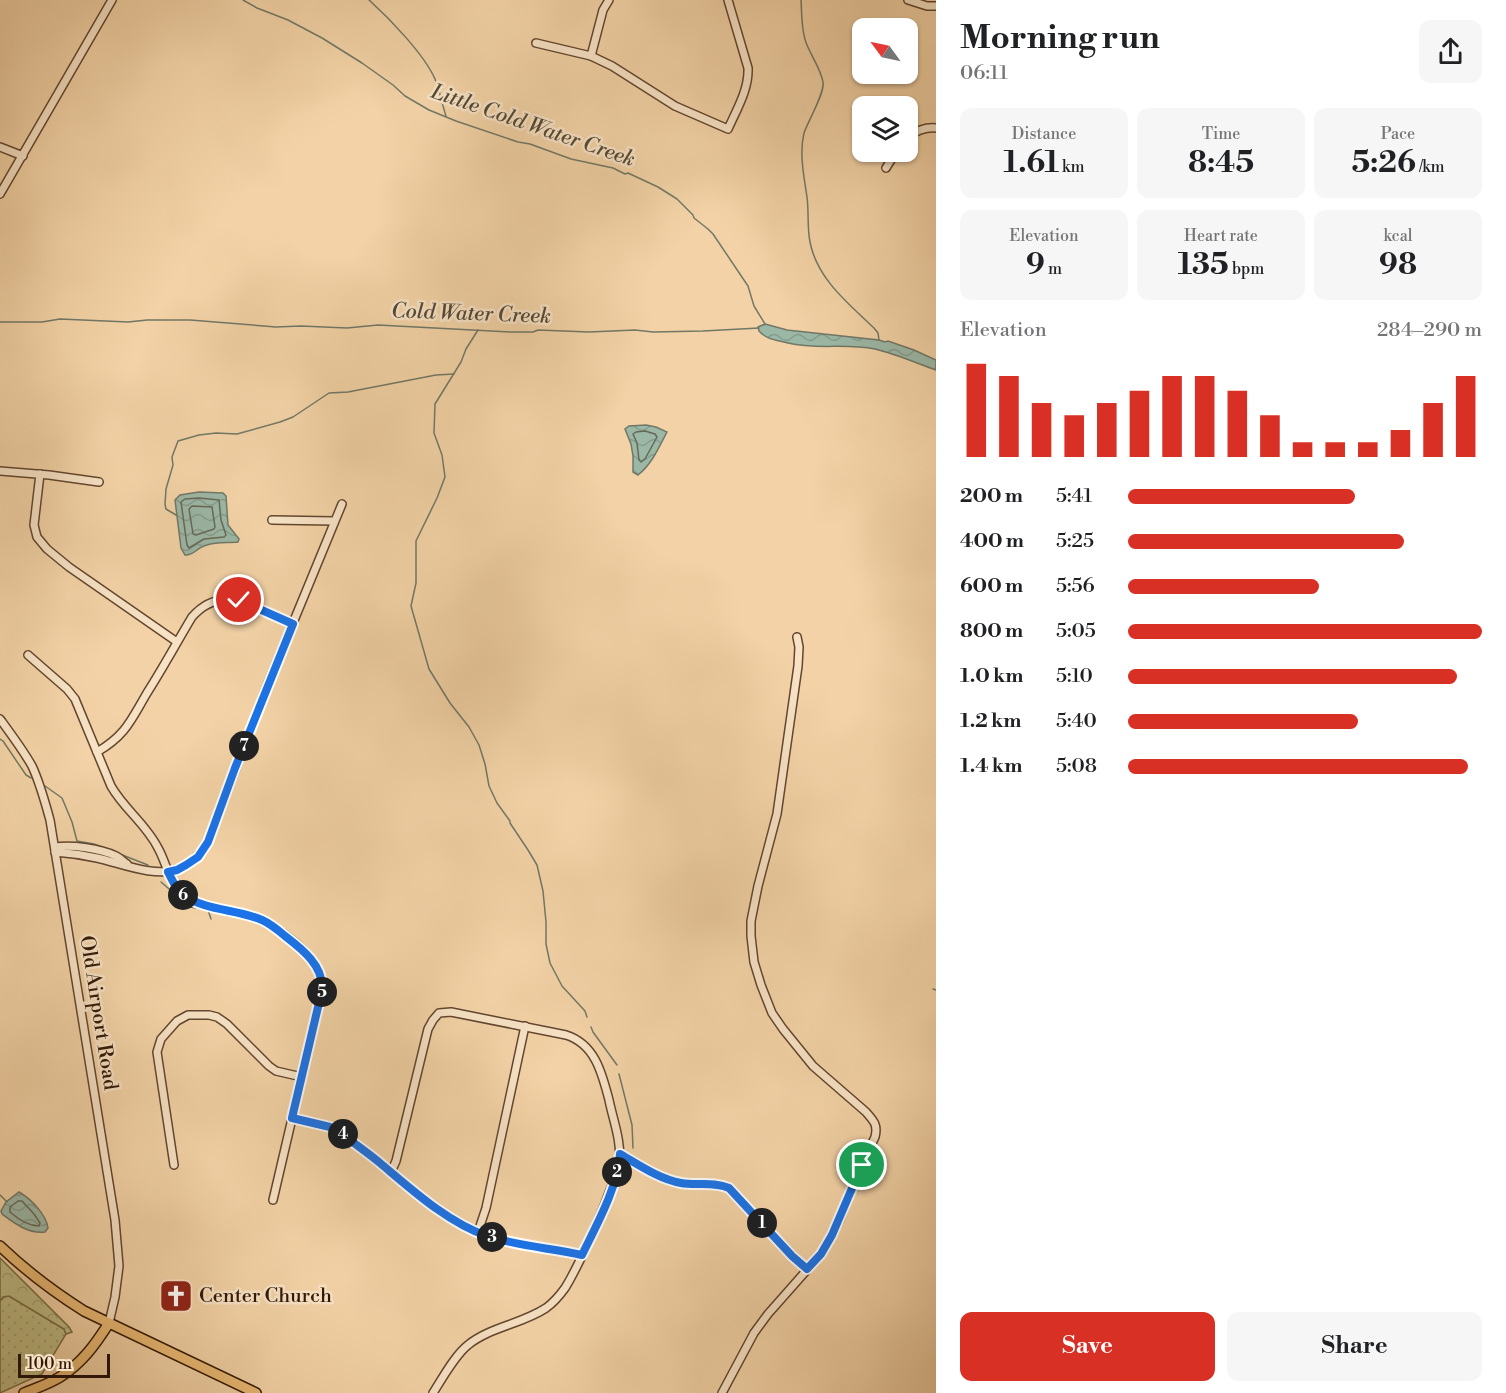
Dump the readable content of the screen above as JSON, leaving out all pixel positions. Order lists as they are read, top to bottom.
{
  "streets": {
    "street": ["Old Airport Road"]
  },
  "water": ["Little Cold Water Creek", "Cold Water Creek"],
  "places": {
    "church": ["Center Church"]
  },
  "scale_bar": "100 m",
  "north": "top left",
  "page": {
    "heading": ["Morning run", "06:11"],
    "stats": [
      ["Distance", "1.61 km"],
      ["Time", "8:45"],
      ["Pace", "5:26 /km"],
      ["Elevation", "9 m"],
      ["Heart rate", "135 bpm"],
      ["kcal", "98"]
    ],
    "chart": ["Elevation", "284–290 m"],
    "list": [
      {
        "name": "200 m",
        "note": "5:41"
      },
      {
        "name": "400 m",
        "note": "5:25"
      },
      {
        "name": "600 m",
        "note": "5:56"
      },
      {
        "name": "800 m",
        "note": "5:05"
      },
      {
        "name": "1.0 km",
        "note": "5:10"
      },
      {
        "name": "1.2 km",
        "note": "5:40"
      },
      {
        "name": "1.4 km",
        "note": "5:08"
      }
    ],
    "pins": [
      "7",
      "6",
      "5",
      "4",
      "2",
      "1",
      "3"
    ],
    "buttons": ["Save", "Share"],
    "scale": "100 m"
  }
}
